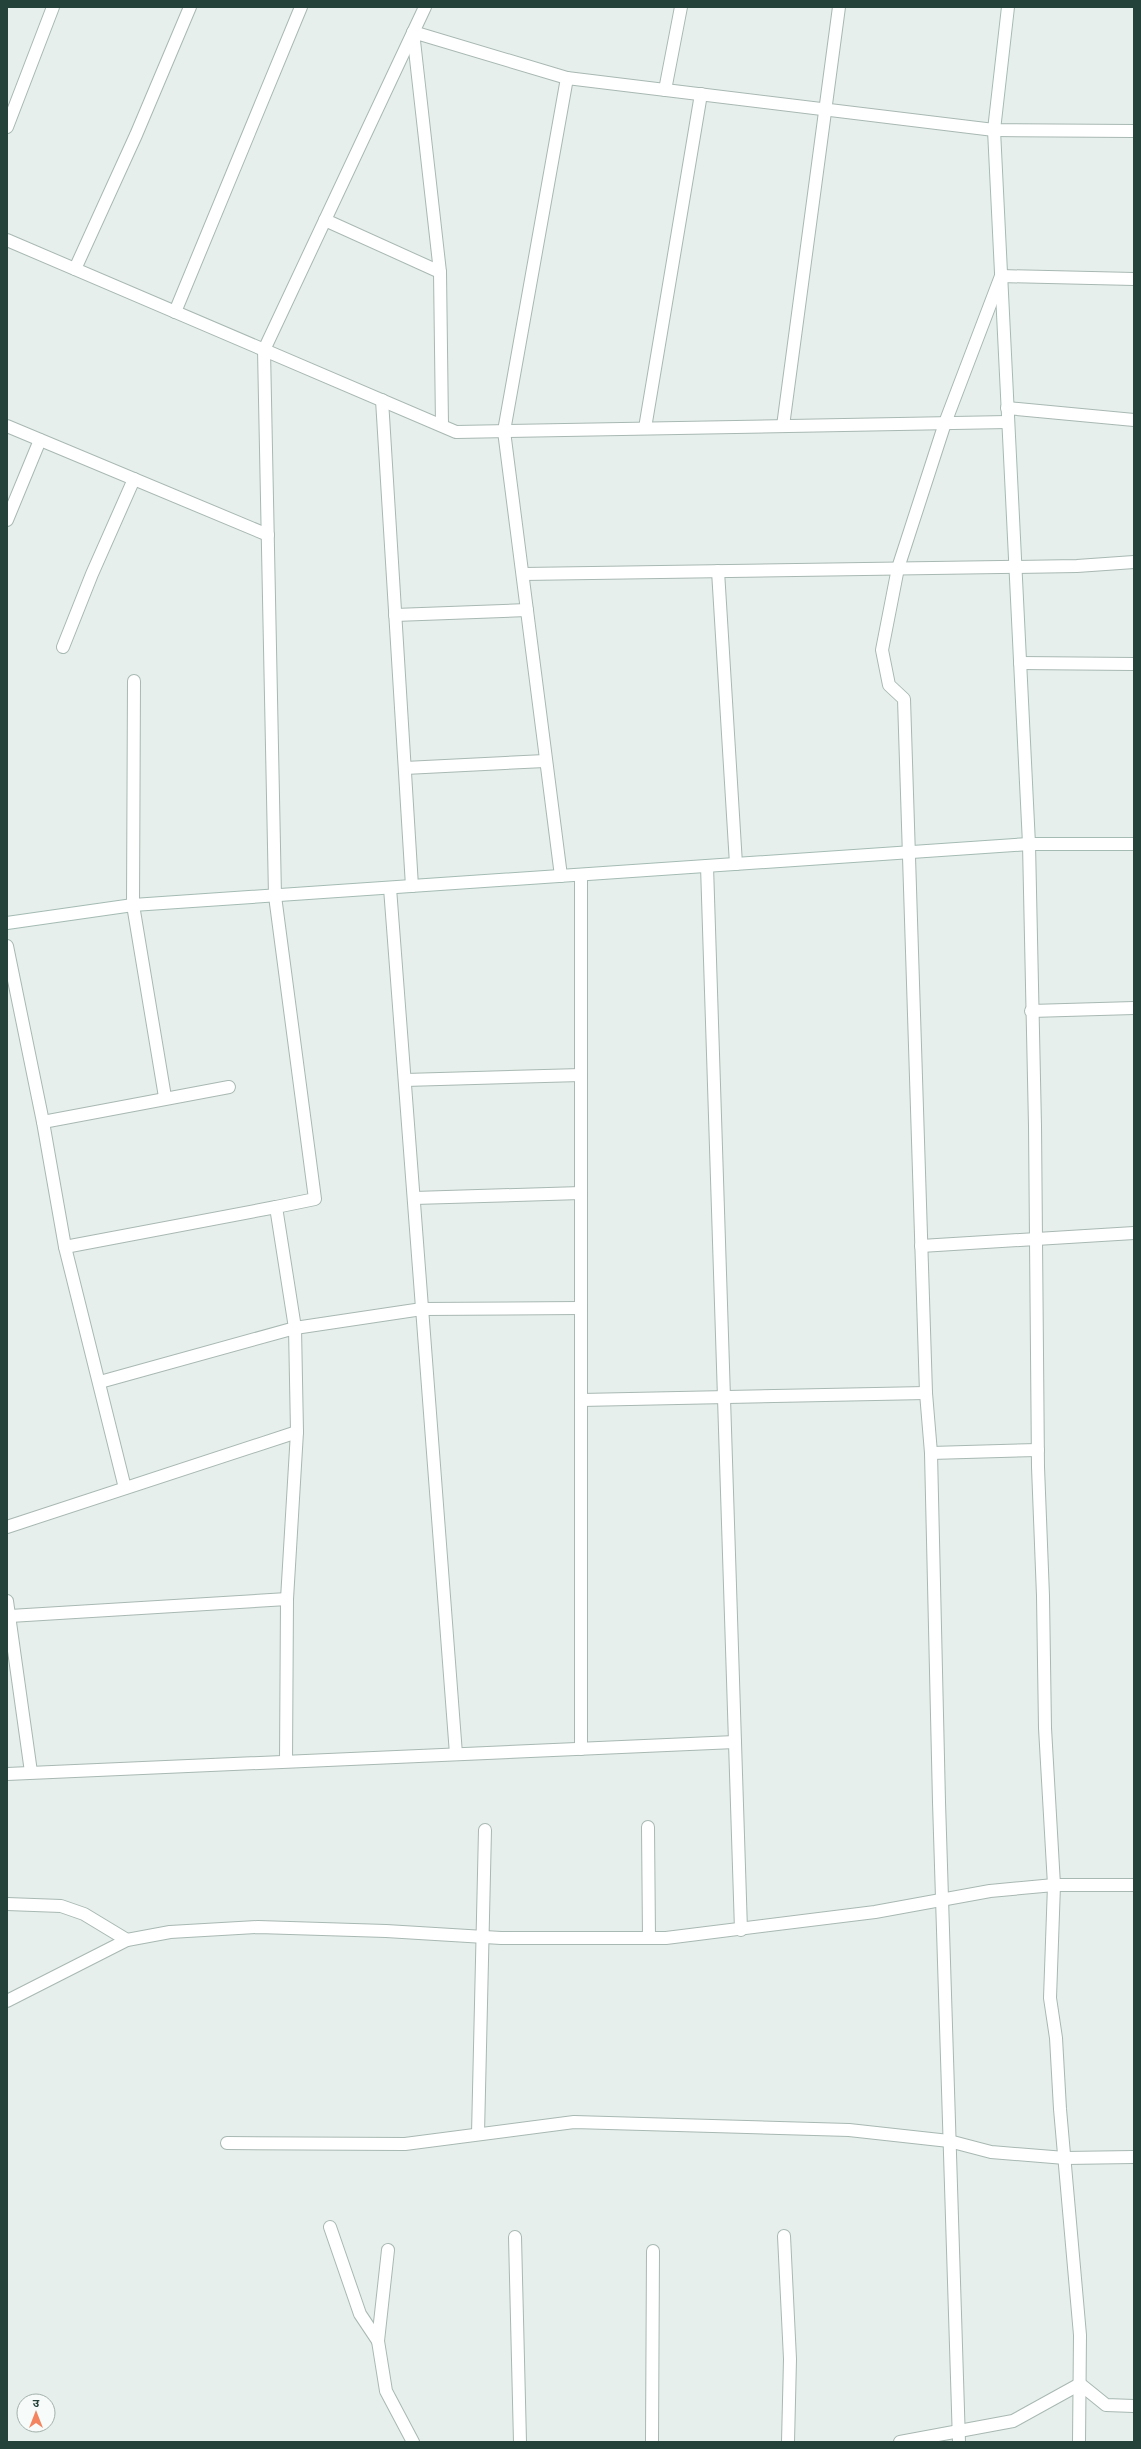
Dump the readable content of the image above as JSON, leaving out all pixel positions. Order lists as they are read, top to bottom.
{
  "north": "top"
}
